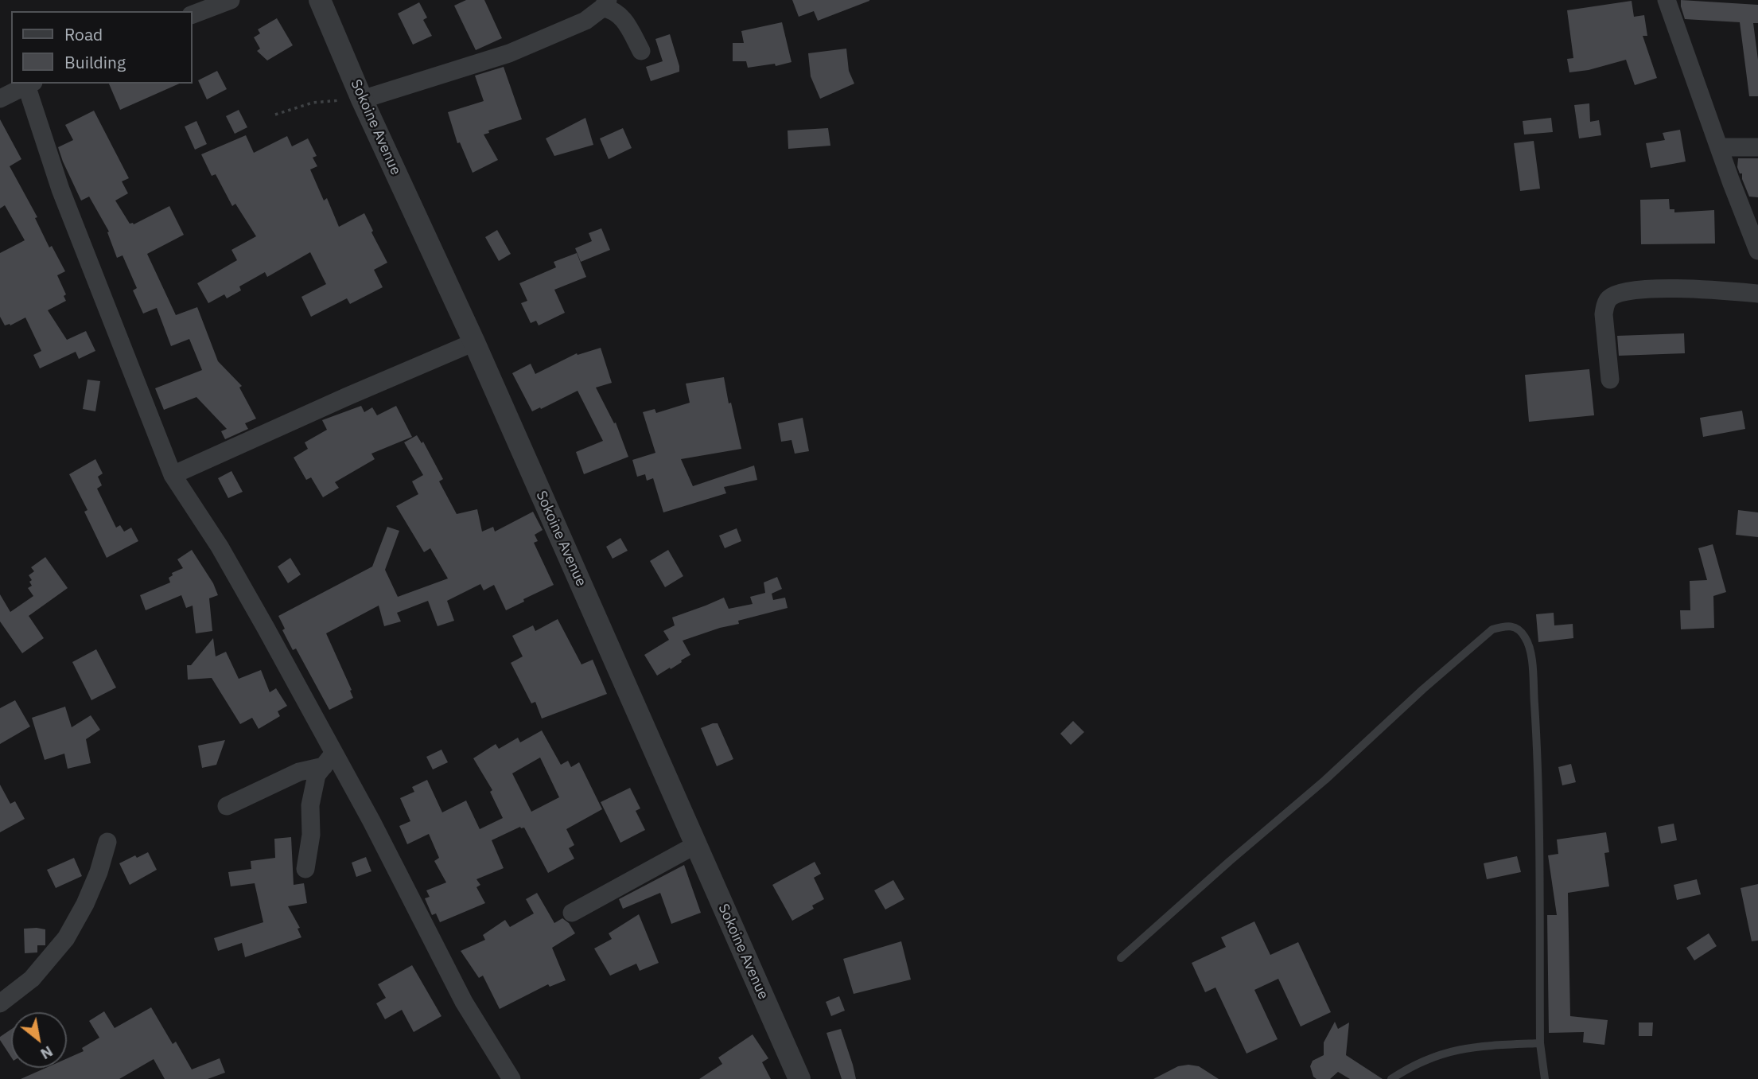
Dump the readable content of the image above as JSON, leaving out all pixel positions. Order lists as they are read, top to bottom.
{
  "streets": {
    "street": ["Sokoine Avenue"]
  },
  "legend": ["Road", "Building"],
  "north": "bottom right"
}
